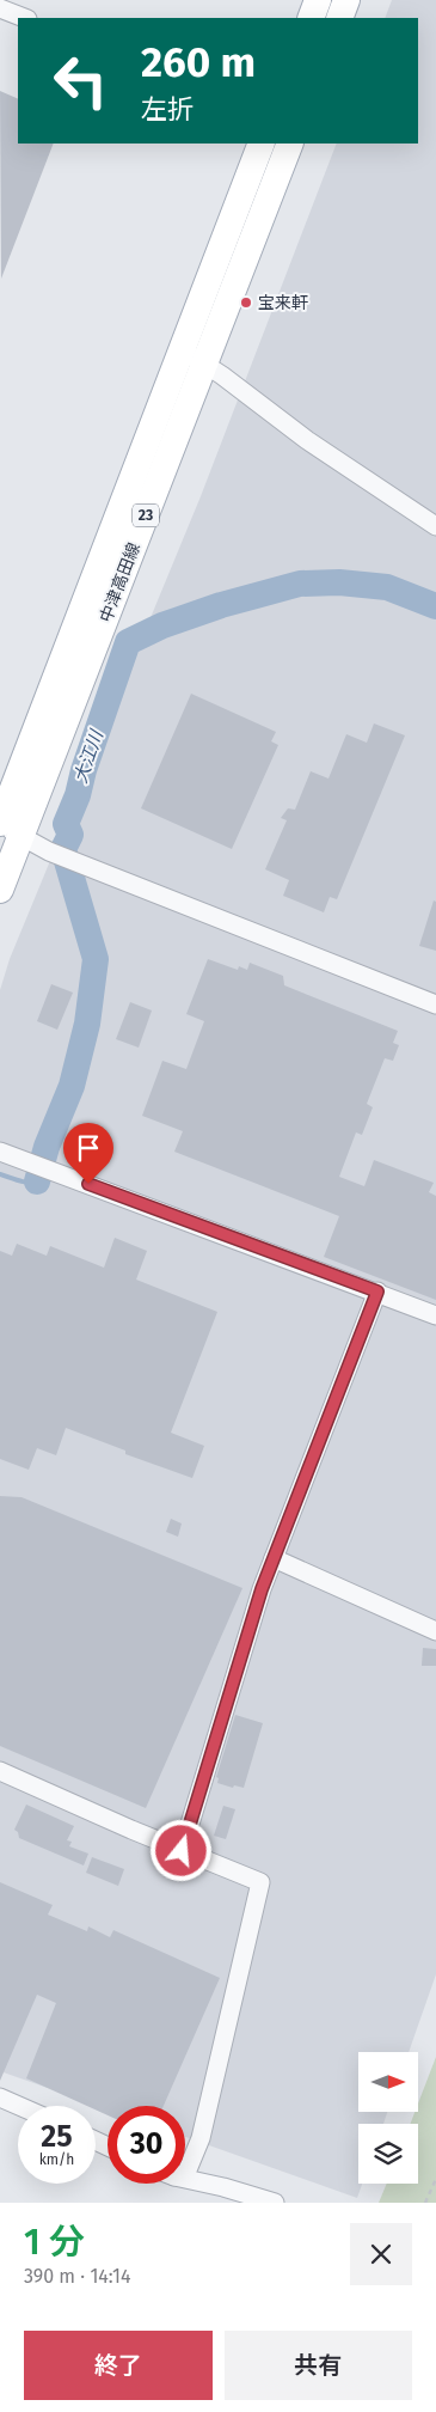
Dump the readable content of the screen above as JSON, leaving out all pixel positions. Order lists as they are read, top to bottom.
{
  "streets": {
    "main road": ["23", "中津高田線"]
  },
  "water": ["大江川"],
  "places": ["宝来軒"],
  "north": "right",
  "page": {
    "turn": ["260 m", "左折"],
    "speed": "25 km/h",
    "limit": "30",
    "heading": ["1 分", "390 m · 14:14"],
    "buttons": ["終了", "共有"]
  }
}
